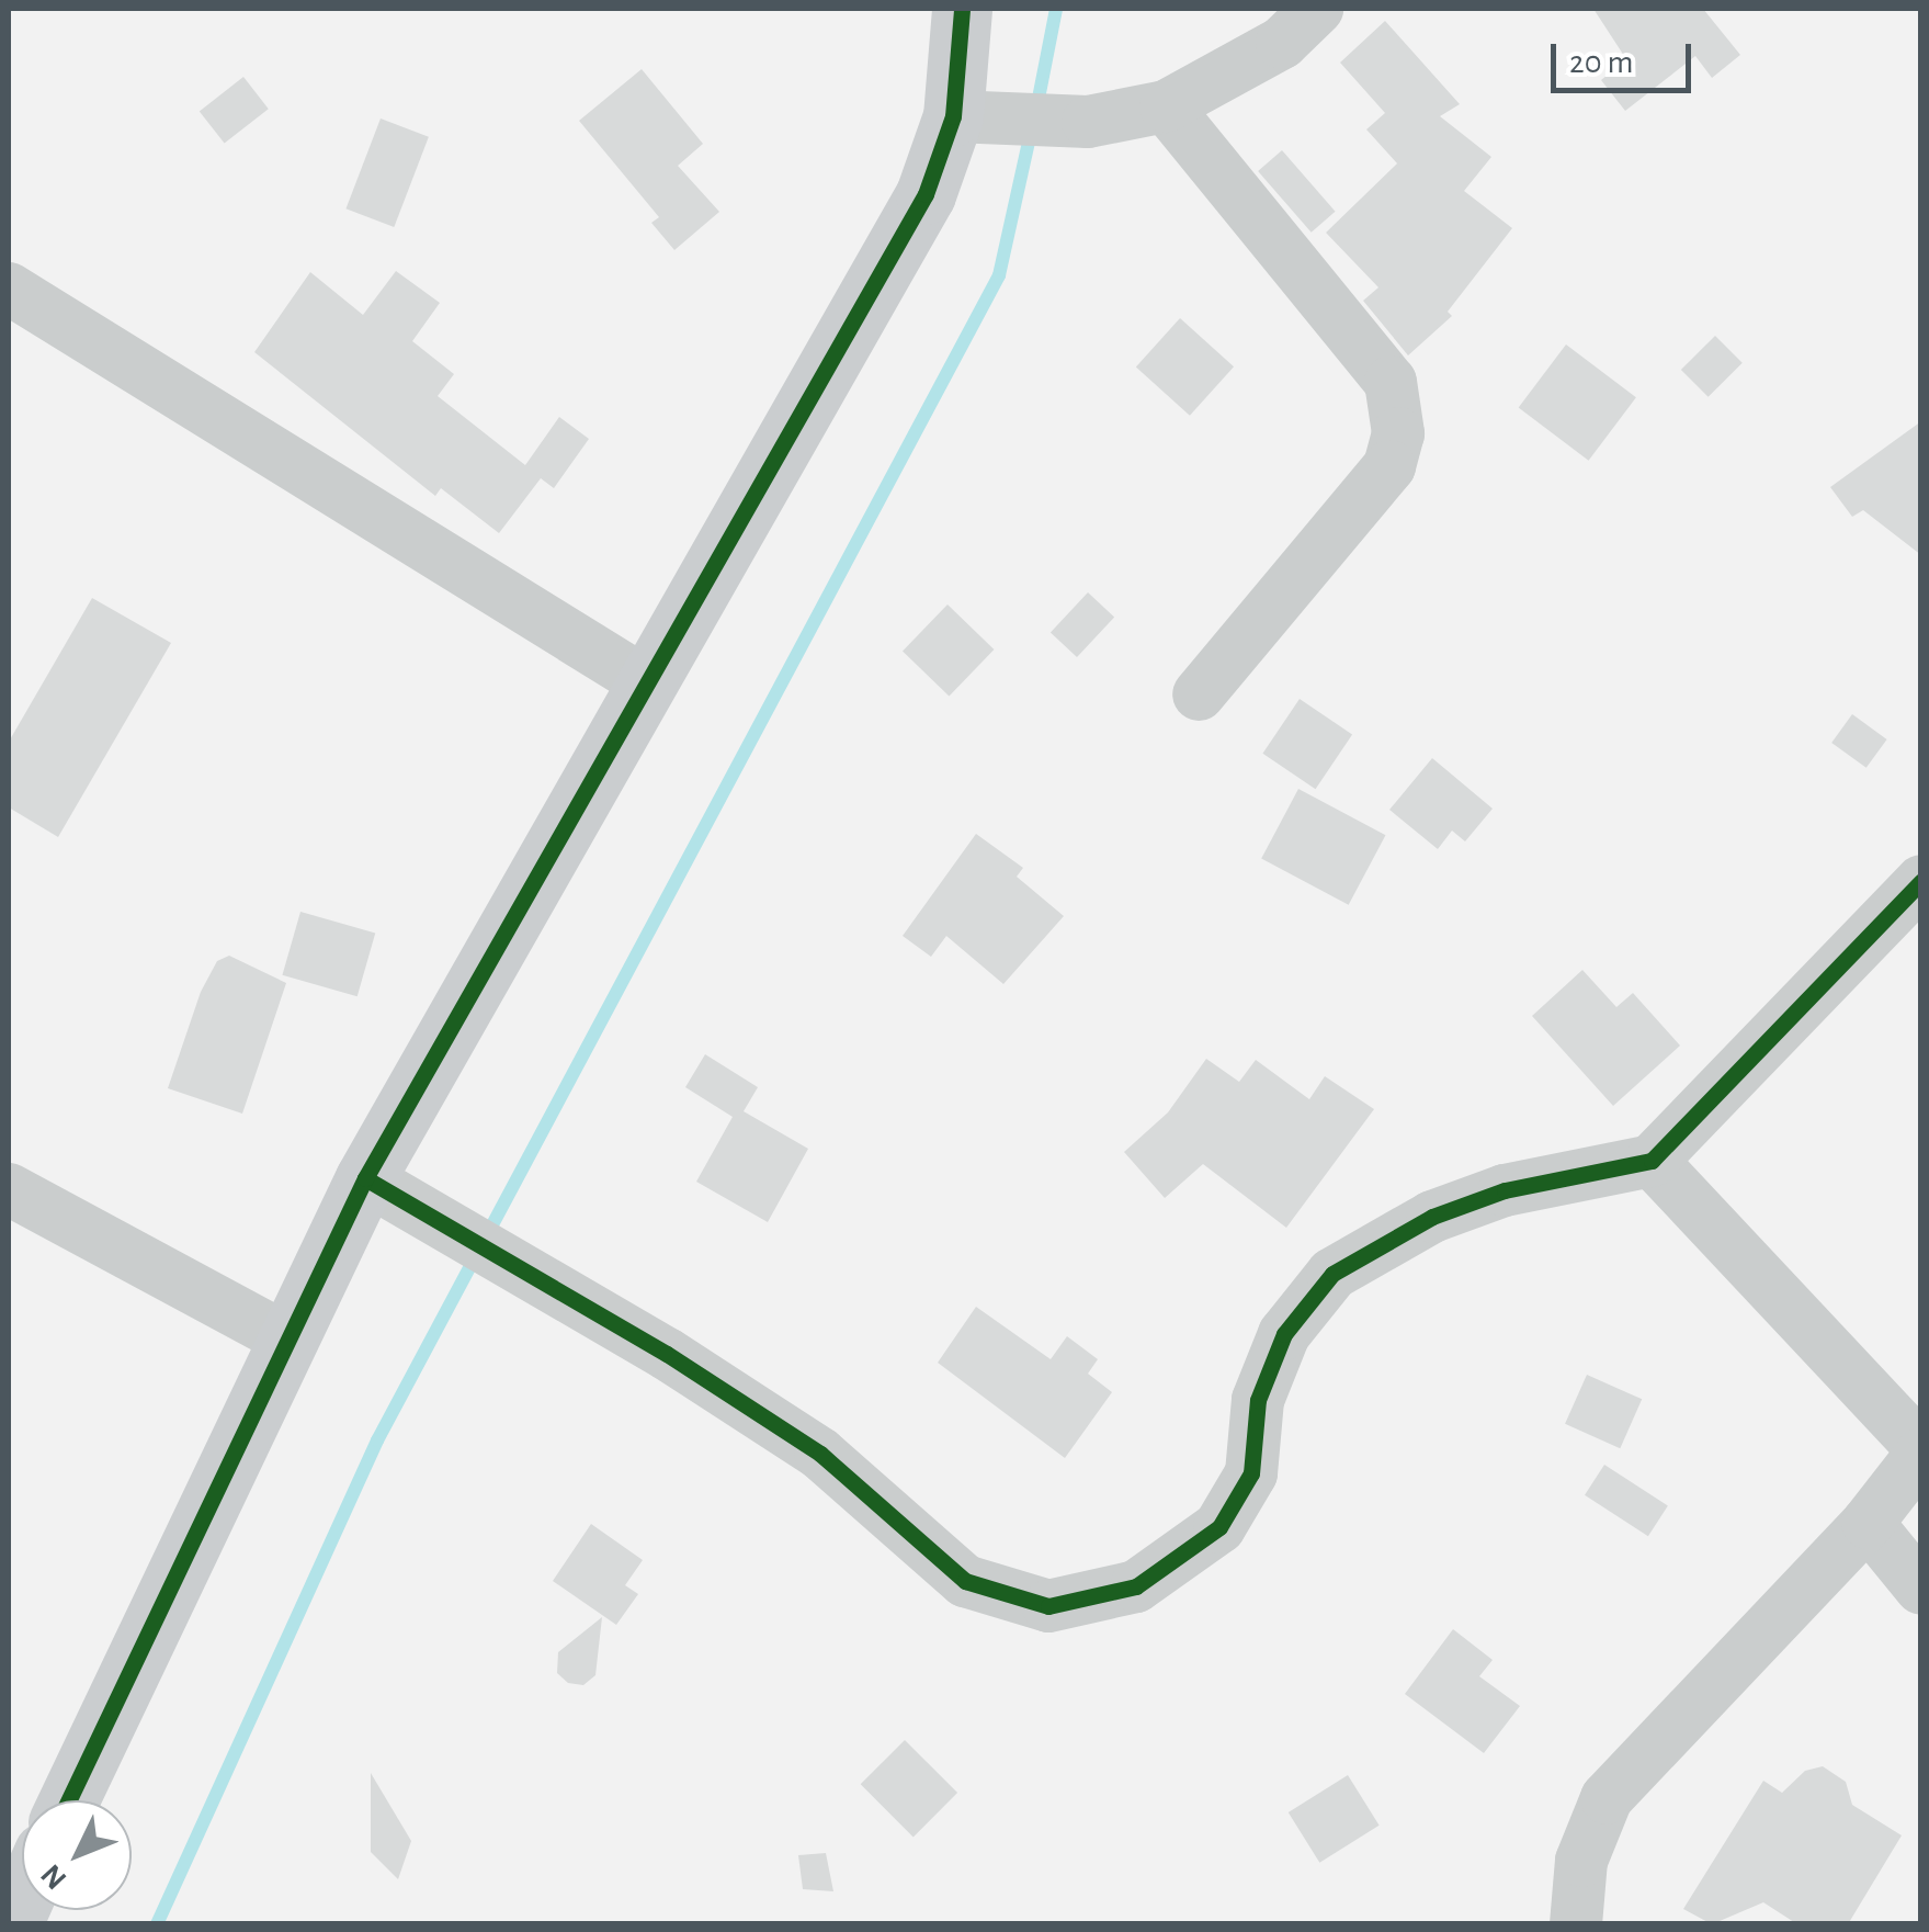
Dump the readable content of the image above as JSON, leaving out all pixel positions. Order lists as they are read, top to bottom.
{
  "scale_bar": "20 m",
  "north": "bottom left"
}
